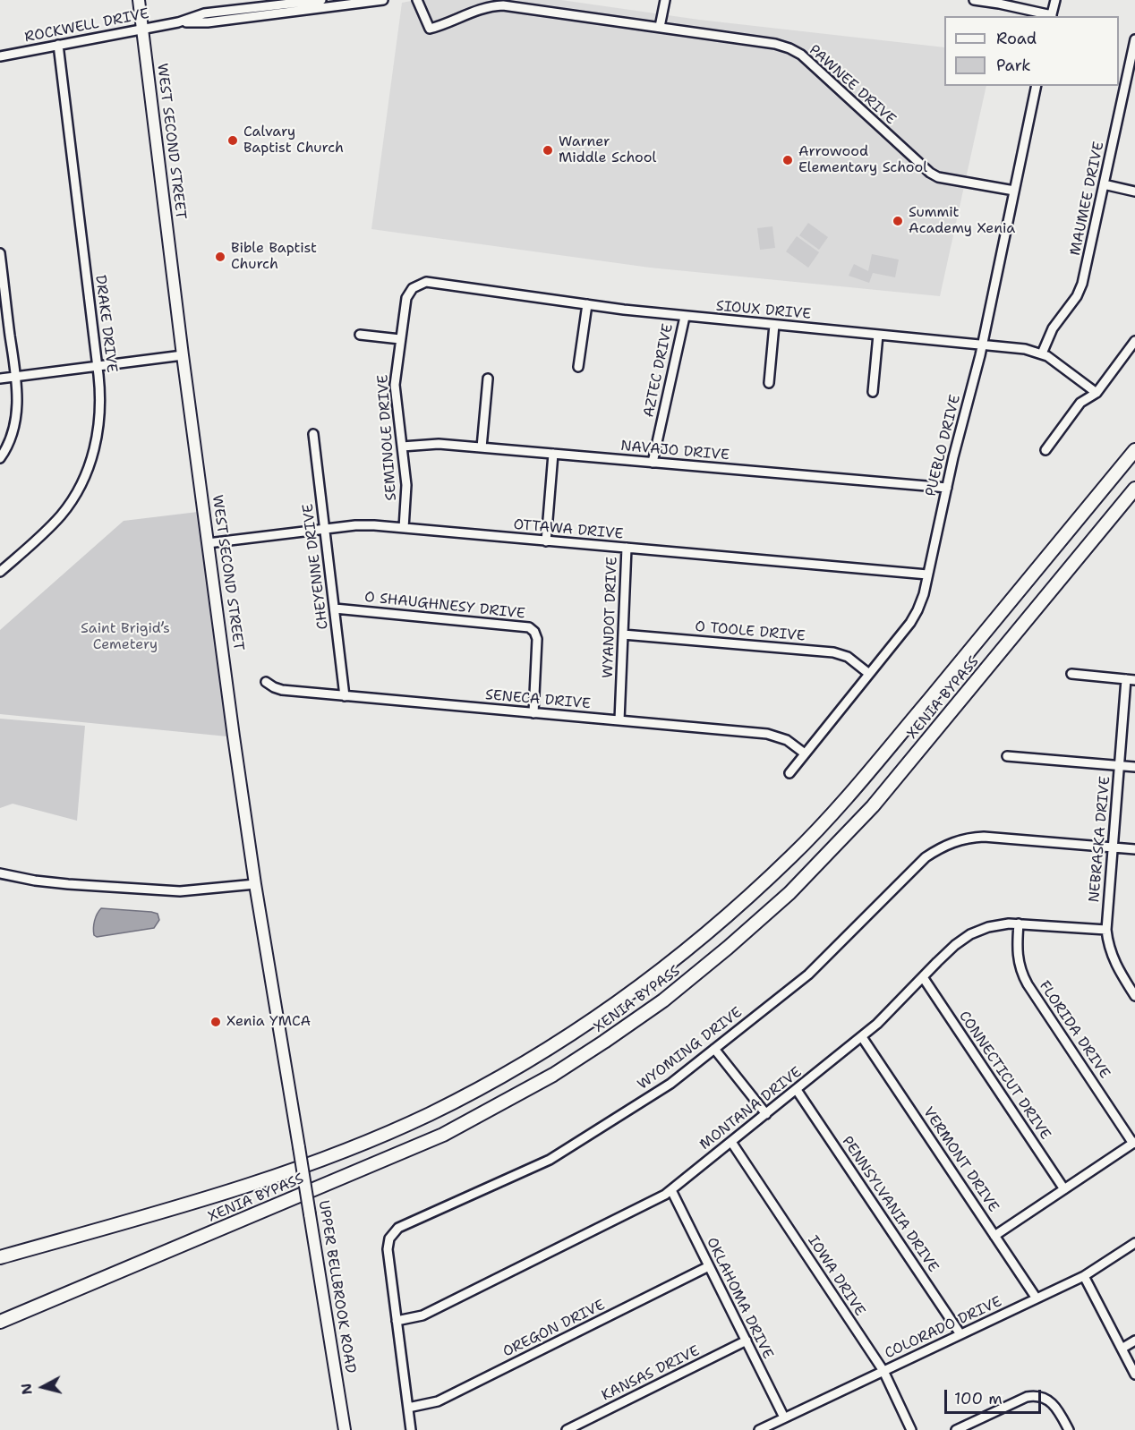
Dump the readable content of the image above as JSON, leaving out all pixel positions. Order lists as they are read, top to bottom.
{
  "streets": {
    "highway": ["XENIA BYPASS"],
    "main road": ["WEST SECOND STREET", "UPPER BELLBROOK ROAD"],
    "street": [
      "ROCKWELL DRIVE",
      "PAWNEE DRIVE",
      "MAUMEE DRIVE",
      "SIOUX DRIVE",
      "DRAKE DRIVE",
      "AZTEC DRIVE",
      "SEMINOLE DRIVE",
      "PUEBLO DRIVE",
      "NAVAJO DRIVE",
      "OTTAWA DRIVE",
      "CHEYENNE DRIVE",
      "O SHAUGHNESY DRIVE",
      "WYANDOT DRIVE",
      "O TOOLE DRIVE",
      "SENECA DRIVE",
      "NEBRASKA DRIVE",
      "FLORIDA DRIVE",
      "WYOMING DRIVE",
      "CONNECTICUT DRIVE",
      "MONTANA DRIVE",
      "VERMONT DRIVE",
      "PENNSYLVANIA DRIVE",
      "IOWA DRIVE",
      "OKLAHOMA DRIVE",
      "COLORADO DRIVE",
      "OREGON DRIVE",
      "KANSAS DRIVE"
    ]
  },
  "crossings": [
    ["ROCKWELL DRIVE", "WEST SECOND STREET"],
    ["ROCKWELL DRIVE", "DRAKE DRIVE"],
    ["PAWNEE DRIVE", "PUEBLO DRIVE"],
    ["WEST SECOND STREET", "OTTAWA DRIVE"],
    ["WEST SECOND STREET", "UPPER BELLBROOK ROAD"],
    ["MAUMEE DRIVE", "SIOUX DRIVE"],
    ["SIOUX DRIVE", "AZTEC DRIVE"],
    ["SIOUX DRIVE", "SEMINOLE DRIVE"],
    ["SIOUX DRIVE", "PUEBLO DRIVE"],
    ["AZTEC DRIVE", "NAVAJO DRIVE"],
    ["SEMINOLE DRIVE", "NAVAJO DRIVE"],
    ["SEMINOLE DRIVE", "OTTAWA DRIVE"],
    ["PUEBLO DRIVE", "NAVAJO DRIVE"],
    ["PUEBLO DRIVE", "OTTAWA DRIVE"],
    ["PUEBLO DRIVE", "O TOOLE DRIVE"],
    ["PUEBLO DRIVE", "SENECA DRIVE"],
    ["OTTAWA DRIVE", "CHEYENNE DRIVE"],
    ["OTTAWA DRIVE", "WYANDOT DRIVE"],
    ["CHEYENNE DRIVE", "O SHAUGHNESY DRIVE"],
    ["CHEYENNE DRIVE", "SENECA DRIVE"],
    ["O SHAUGHNESY DRIVE", "SENECA DRIVE"],
    ["WYANDOT DRIVE", "O TOOLE DRIVE"],
    ["WYANDOT DRIVE", "SENECA DRIVE"],
    ["NEBRASKA DRIVE", "WYOMING DRIVE"],
    ["NEBRASKA DRIVE", "MONTANA DRIVE"],
    ["FLORIDA DRIVE", "MONTANA DRIVE"],
    ["WYOMING DRIVE", "MONTANA DRIVE"],
    ["WYOMING DRIVE", "OREGON DRIVE"],
    ["CONNECTICUT DRIVE", "MONTANA DRIVE"],
    ["MONTANA DRIVE", "VERMONT DRIVE"],
    ["MONTANA DRIVE", "PENNSYLVANIA DRIVE"],
    ["MONTANA DRIVE", "IOWA DRIVE"],
    ["MONTANA DRIVE", "OKLAHOMA DRIVE"],
    ["VERMONT DRIVE", "COLORADO DRIVE"],
    ["PENNSYLVANIA DRIVE", "COLORADO DRIVE"],
    ["IOWA DRIVE", "COLORADO DRIVE"],
    ["OKLAHOMA DRIVE", "COLORADO DRIVE"],
    ["OKLAHOMA DRIVE", "OREGON DRIVE"],
    ["OKLAHOMA DRIVE", "KANSAS DRIVE"]
  ],
  "parks": ["Saint Brigid’s Cemetery"],
  "places": [
    "Calvary Baptist Church",
    "Warner Middle School",
    "Arrowood Elementary School",
    "Summit Academy Xenia",
    "Bible Baptist Church",
    "Xenia YMCA"
  ],
  "legend": ["Road", "Park"],
  "scale_bar": "100 m",
  "north": "left"
}
